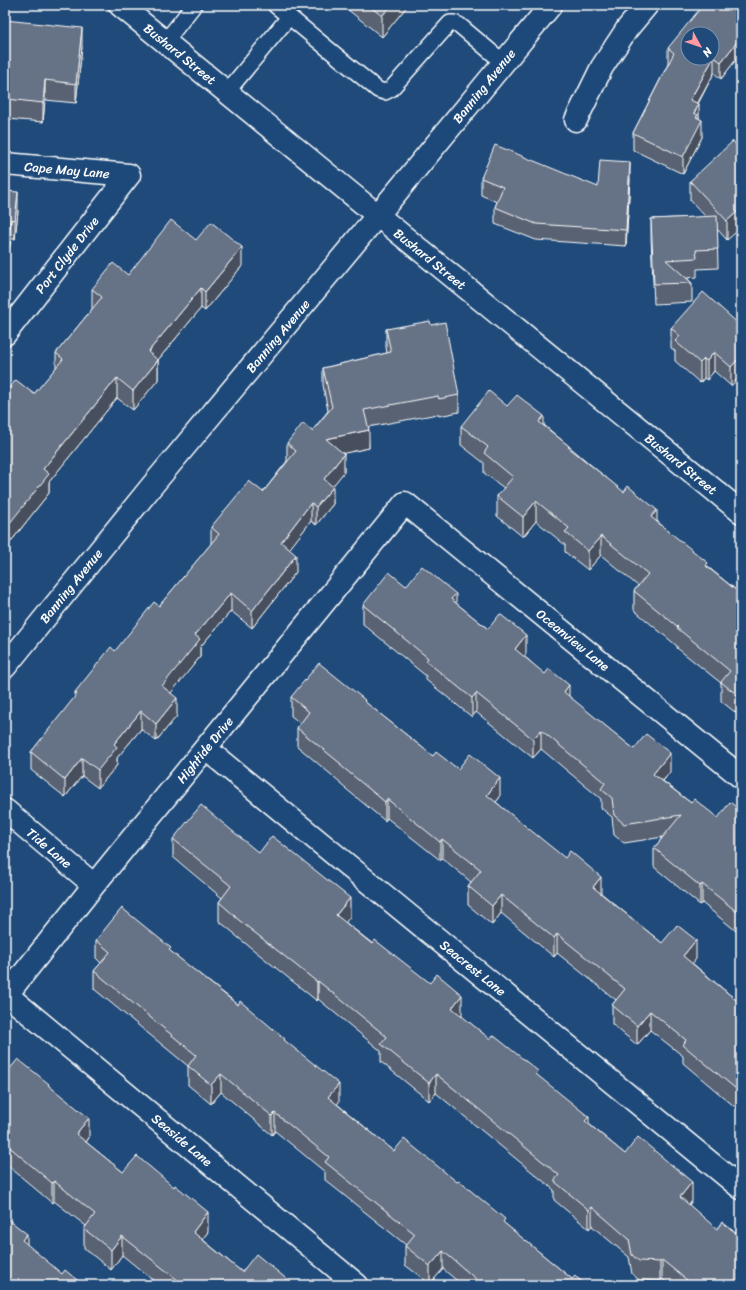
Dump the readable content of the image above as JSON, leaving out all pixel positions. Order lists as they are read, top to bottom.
{
  "streets": {
    "street": [
      "Bushard Street",
      "Banning Avenue",
      "Cape May Lane",
      "Port Clyde Drive",
      "Oceanview Lane",
      "Hightide Drive",
      "Tide Lane",
      "Seacrest Lane",
      "Seaside Lane"
    ]
  },
  "crossings": [
    ["Bushard Street", "Banning Avenue"],
    ["Cape May Lane", "Port Clyde Drive"],
    ["Oceanview Lane", "Hightide Drive"],
    ["Hightide Drive", "Tide Lane"],
    ["Hightide Drive", "Seacrest Lane"],
    ["Hightide Drive", "Seaside Lane"]
  ],
  "north": "bottom right"
}
